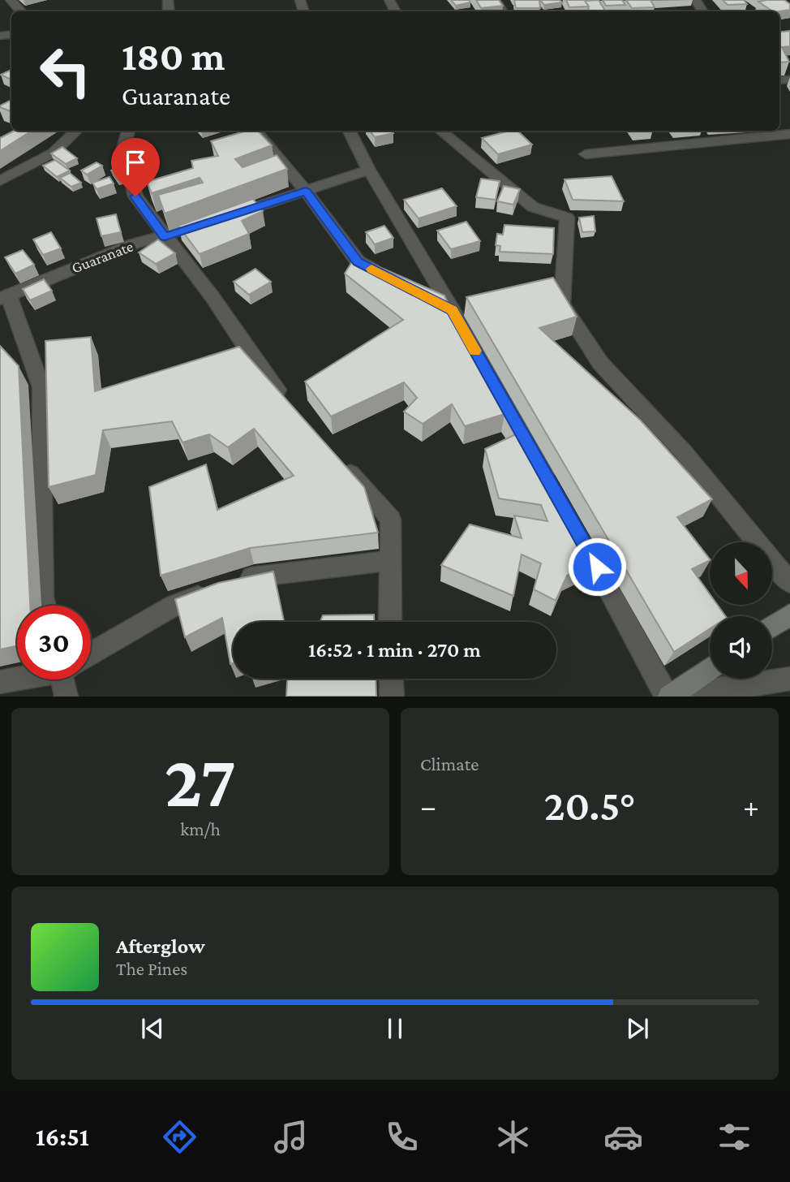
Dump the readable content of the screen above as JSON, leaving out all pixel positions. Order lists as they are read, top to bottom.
{
  "streets": {
    "street": ["Guaranate"]
  },
  "north": "bottom",
  "page": {
    "turn": ["180 m", "Guaranate"],
    "limit": "30",
    "trip": "16:52 · 1 min · 270 m",
    "tile": [
      ["27", "km/h"],
      "Climate"
    ],
    "heat": ["−", "20.5°", "+"],
    "song": ["Afterglow", "The Pines"],
    "tabs": "16:51"
  }
}
